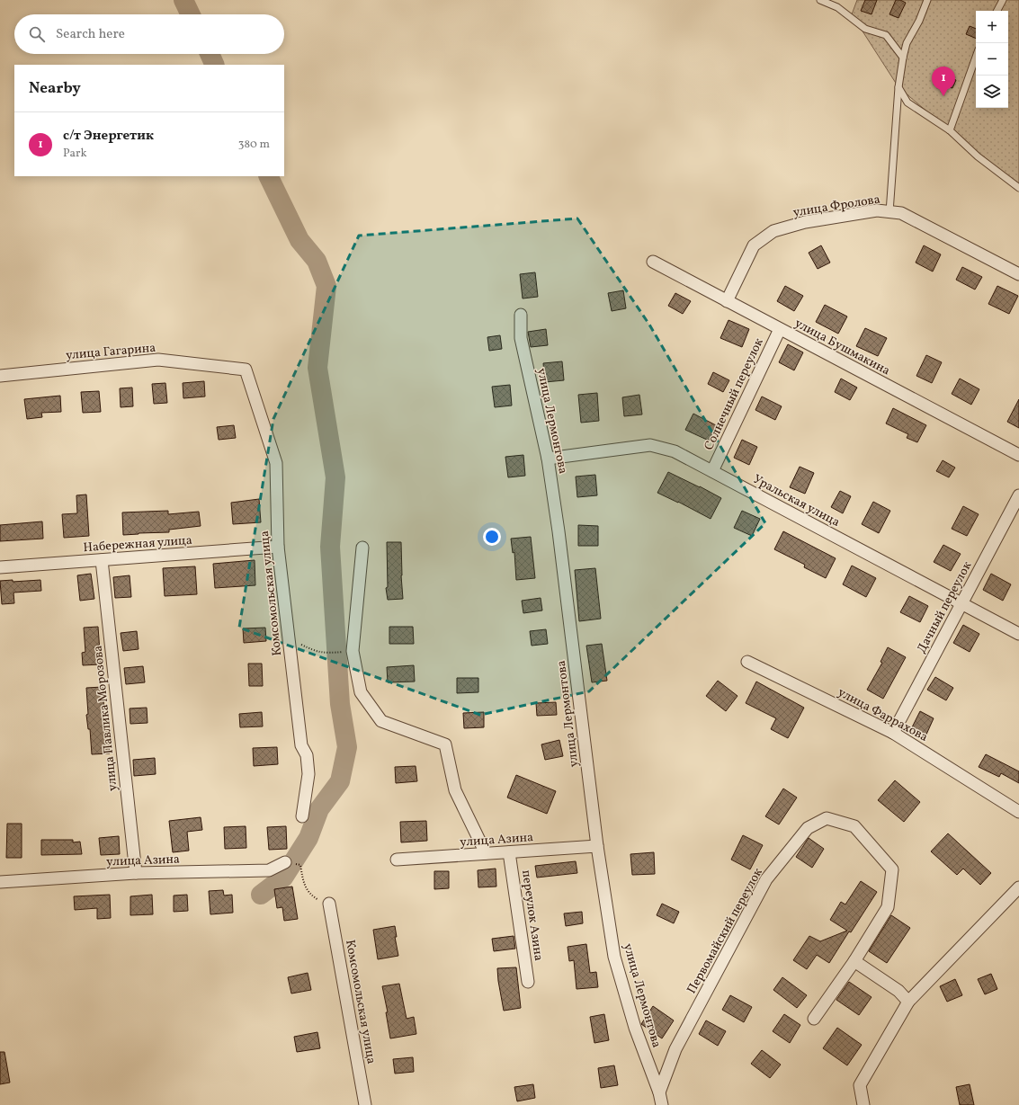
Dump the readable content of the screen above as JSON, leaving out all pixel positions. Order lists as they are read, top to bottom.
{
  "streets": {
    "street": [
      "улица Фролова",
      "улица Бушмакина",
      "улица Гагарина",
      "Солнечный переулок",
      "улица Лермонтова",
      "Уральская улица",
      "Набережная улица",
      "Комсомольская улица",
      "Дачный переулок",
      "улица Фаррахова",
      "улица Павлика Морозова",
      "улица Азина",
      "переулок Азина",
      "Первомайский переулок"
    ]
  },
  "crossings": [
    ["улица Фролова", "улица Бушмакина"],
    ["улица Бушмакина", "Солнечный переулок"],
    ["улица Гагарина", "Комсомольская улица"],
    ["Солнечный переулок", "Уральская улица"],
    ["улица Лермонтова", "Уральская улица"],
    ["улица Лермонтова", "улица Азина"],
    ["улица Лермонтова", "Первомайский переулок"],
    ["Уральская улица", "Дачный переулок"],
    ["Набережная улица", "Комсомольская улица"],
    ["Набережная улица", "улица Павлика Морозова"],
    ["Дачный переулок", "улица Фаррахова"],
    ["улица Павлика Морозова", "улица Азина"],
    ["улица Азина", "переулок Азина"]
  ],
  "page": {
    "map_buttons": ["+", "−"],
    "search": "Search here",
    "heading": "Nearby",
    "pins": "1",
    "list": [
      {
        "mark": "1",
        "name": "с/т Энергетик",
        "note": "Park",
        "value": "380 m"
      }
    ]
  }
}
